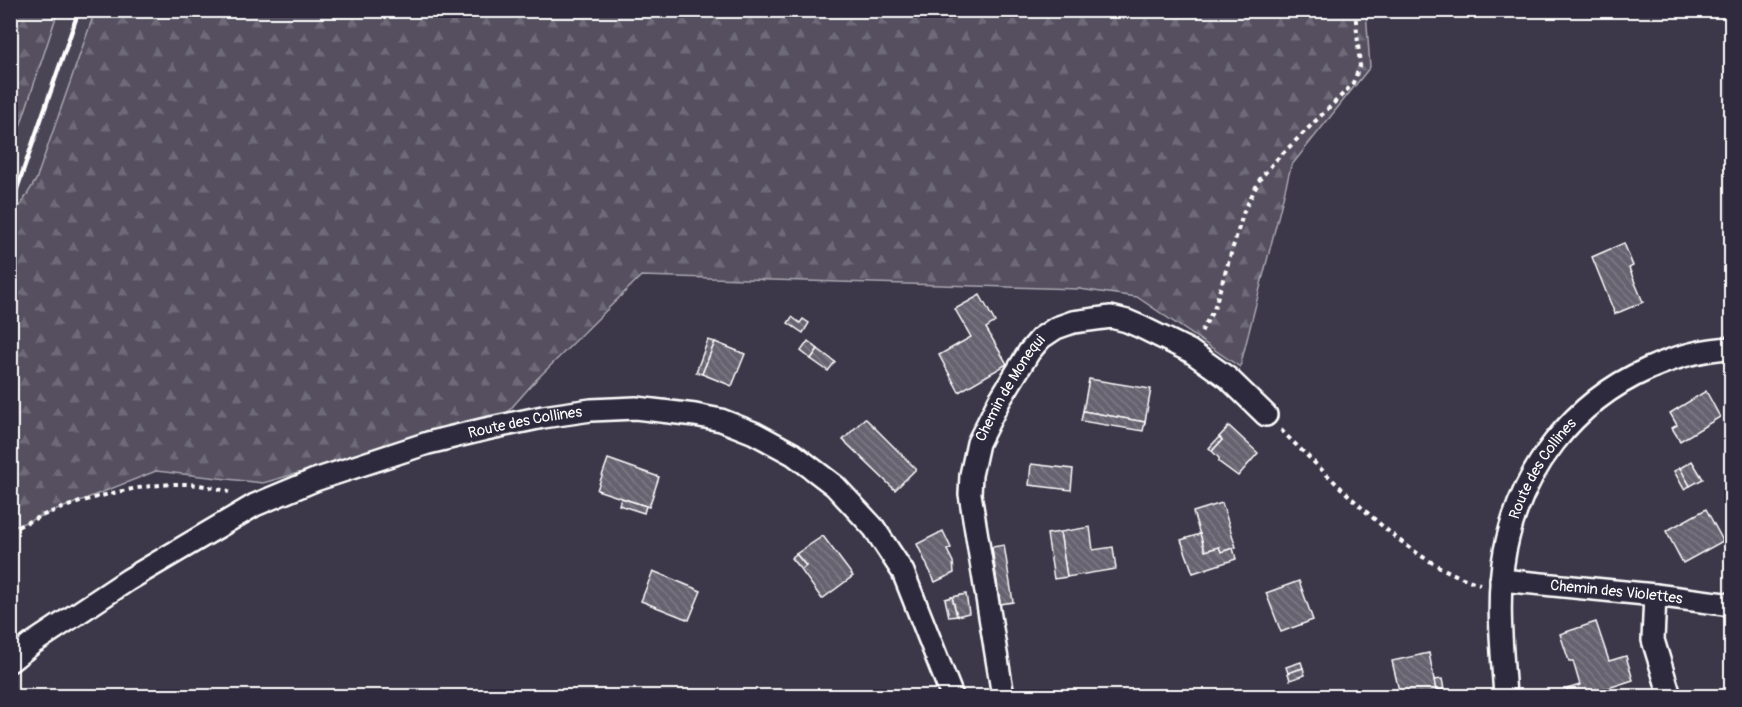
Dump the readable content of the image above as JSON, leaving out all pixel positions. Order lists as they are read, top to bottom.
{
  "streets": {
    "street": ["Chemin de Monequi", "Route des Collines", "Chemin des Violettes"]
  },
  "crossings": [
    ["Route des Collines", "Chemin des Violettes"]
  ]
}
